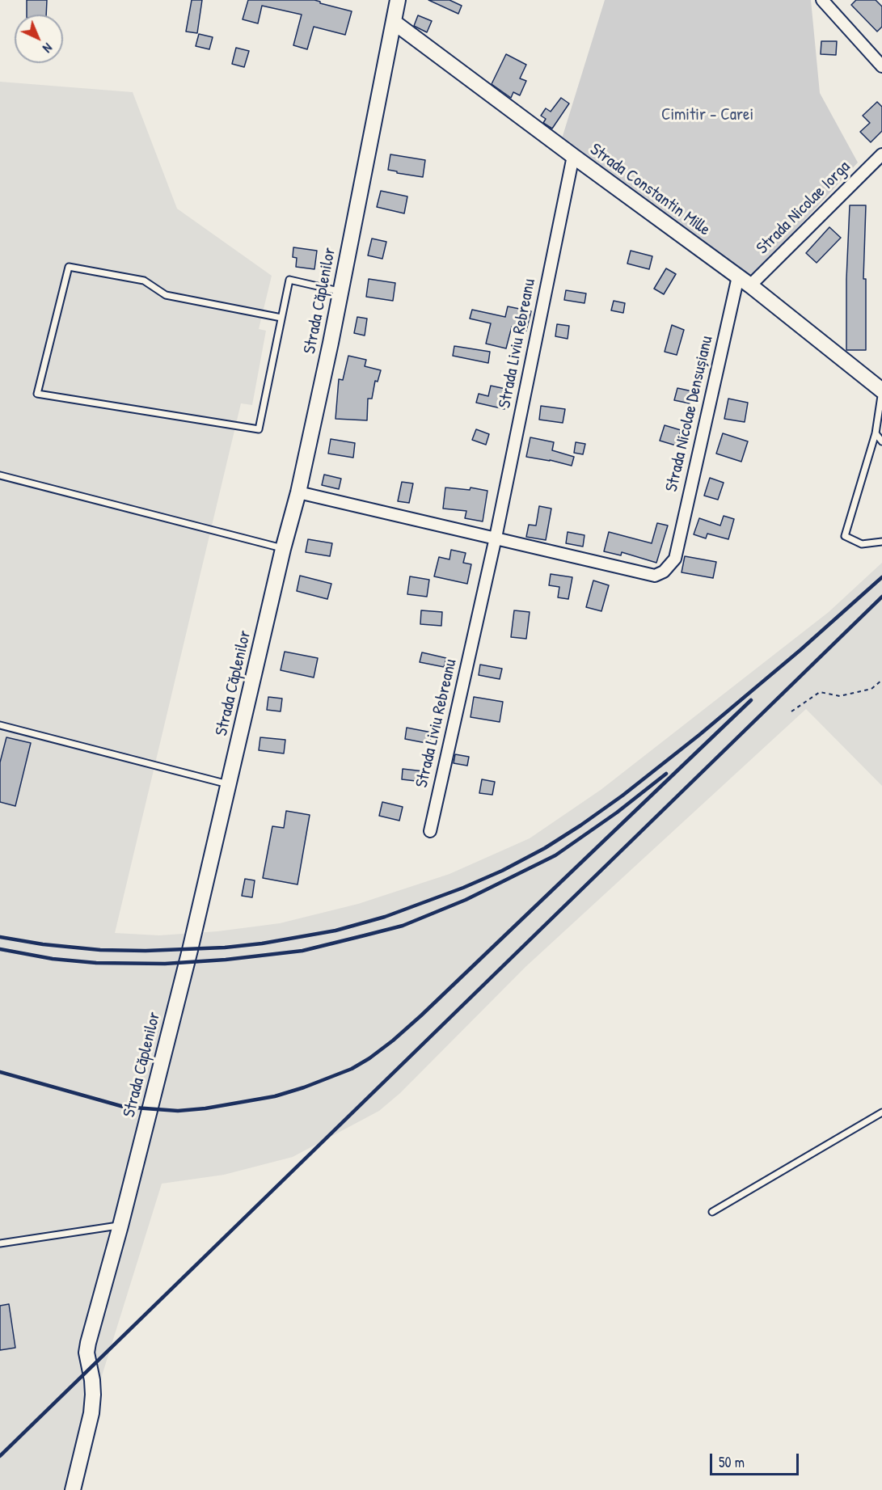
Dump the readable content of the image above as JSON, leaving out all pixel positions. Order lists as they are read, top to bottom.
{
  "streets": {
    "street": [
      "Strada Constantin Mille",
      "Strada Nicolae Iorga",
      "Strada Căplenilor",
      "Strada Liviu Rebreanu",
      "Strada Nicolae Densușianu"
    ]
  },
  "crossings": [
    ["Strada Constantin Mille", "Strada Nicolae Iorga"],
    ["Strada Constantin Mille", "Strada Căplenilor"],
    ["Strada Constantin Mille", "Strada Liviu Rebreanu"],
    ["Strada Constantin Mille", "Strada Nicolae Densușianu"],
    ["Strada Nicolae Iorga", "Strada Nicolae Densușianu"],
    ["Strada Liviu Rebreanu", "Strada Nicolae Densușianu"]
  ],
  "parks": ["Cimitir - Carei"],
  "scale_bar": "50 m",
  "north": "bottom right"
}
